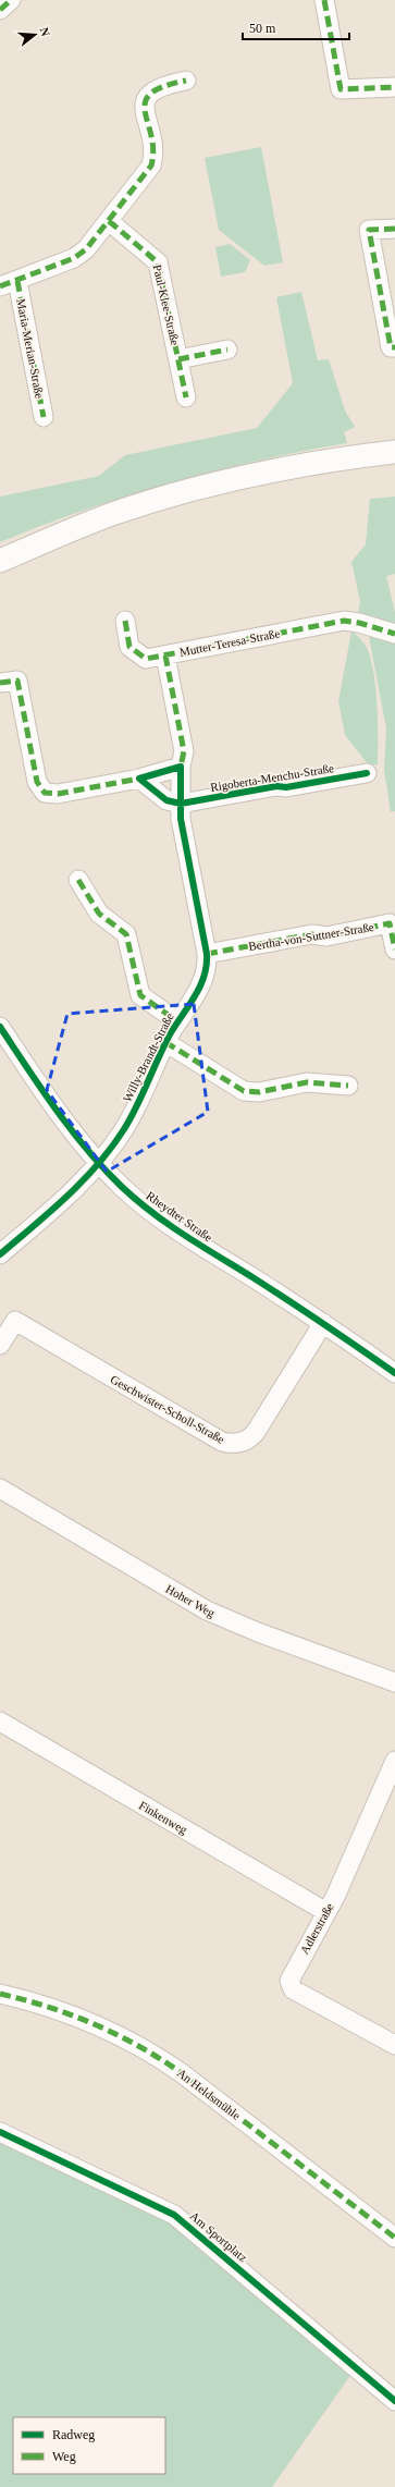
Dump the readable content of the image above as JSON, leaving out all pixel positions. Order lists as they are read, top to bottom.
{
  "streets": {
    "street": [
      "Paul-Klee-Straße",
      "Maria-Merian-Straße",
      "Mutter-Teresa-Straße",
      "Rigoberta-Menchu-Straße",
      "Bertha-von-Suttner-Straße",
      "Willy-Brandt-Straße",
      "Rheydter Straße",
      "Geschwister-Scholl-Straße",
      "Hoher Weg",
      "Finkenweg",
      "Adlerstraße",
      "An Heldsmühle",
      "Am Sportplatz"
    ]
  },
  "crossings": [
    ["Mutter-Teresa-Straße", "Willy-Brandt-Straße"],
    ["Rigoberta-Menchu-Straße", "Willy-Brandt-Straße"],
    ["Bertha-von-Suttner-Straße", "Willy-Brandt-Straße"],
    ["Willy-Brandt-Straße", "Rheydter Straße"],
    ["Rheydter Straße", "Geschwister-Scholl-Straße"],
    ["Finkenweg", "Adlerstraße"]
  ],
  "legend": ["Radweg", "Weg"],
  "scale_bar": "50 m",
  "north": "right"
}
